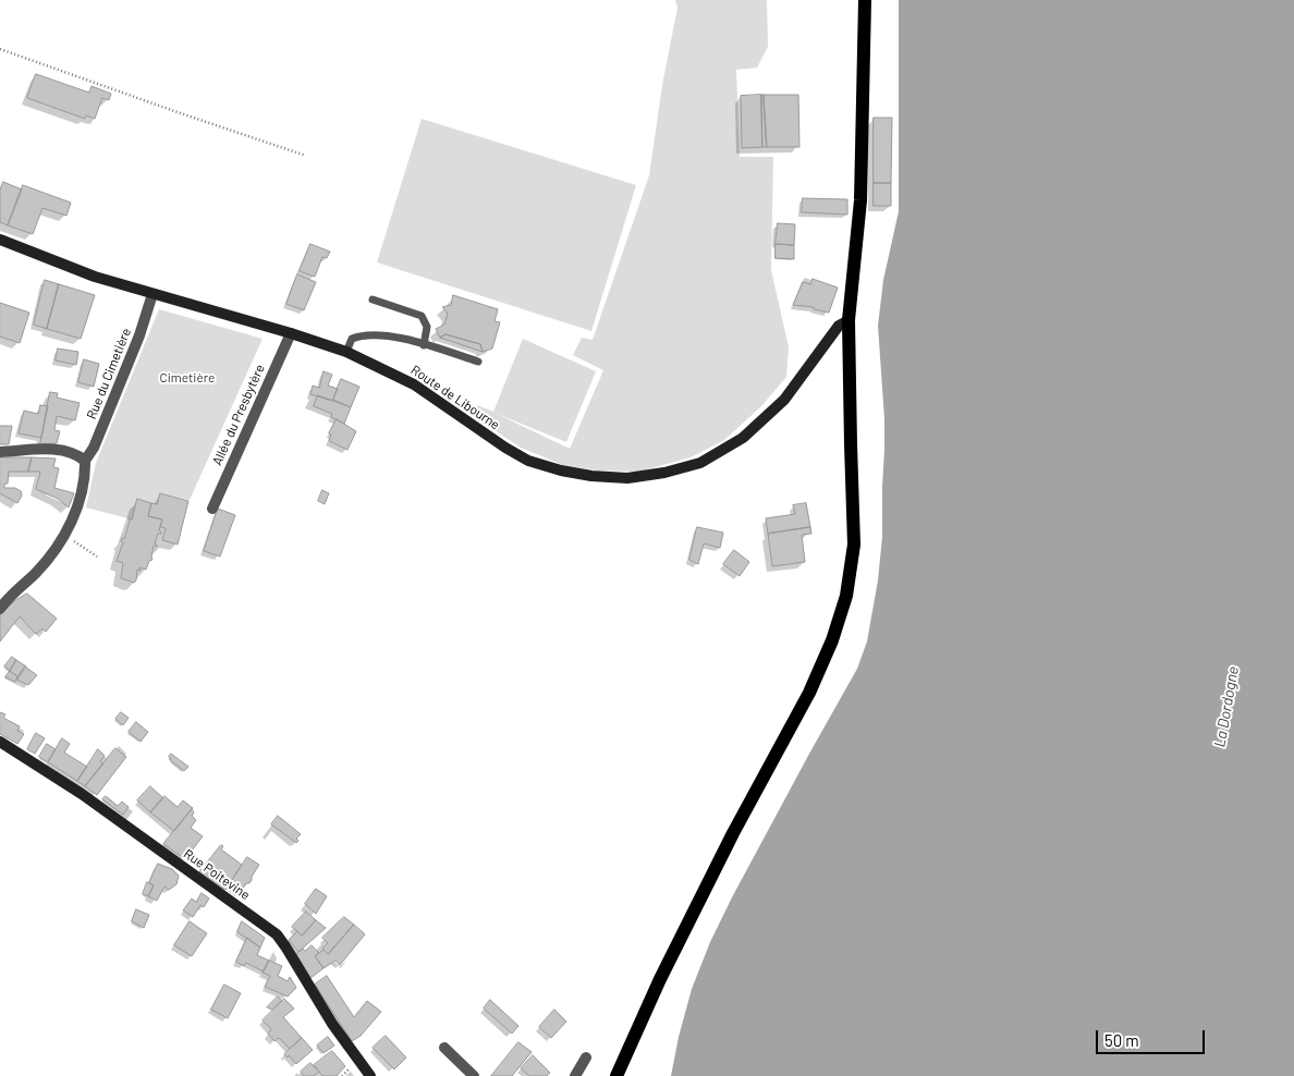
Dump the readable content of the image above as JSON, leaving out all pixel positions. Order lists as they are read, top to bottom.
{
  "streets": {
    "street": [
      "Rue du Cimetière",
      "Route de Libourne",
      "Allée du Presbytère",
      "Rue Poitevine"
    ]
  },
  "crossings": [
    ["Rue du Cimetière", "Route de Libourne"],
    ["Route de Libourne", "Allée du Presbytère"]
  ],
  "water": ["La Dordogne"],
  "parks": ["Cimetière"],
  "scale_bar": "50 m"
}
